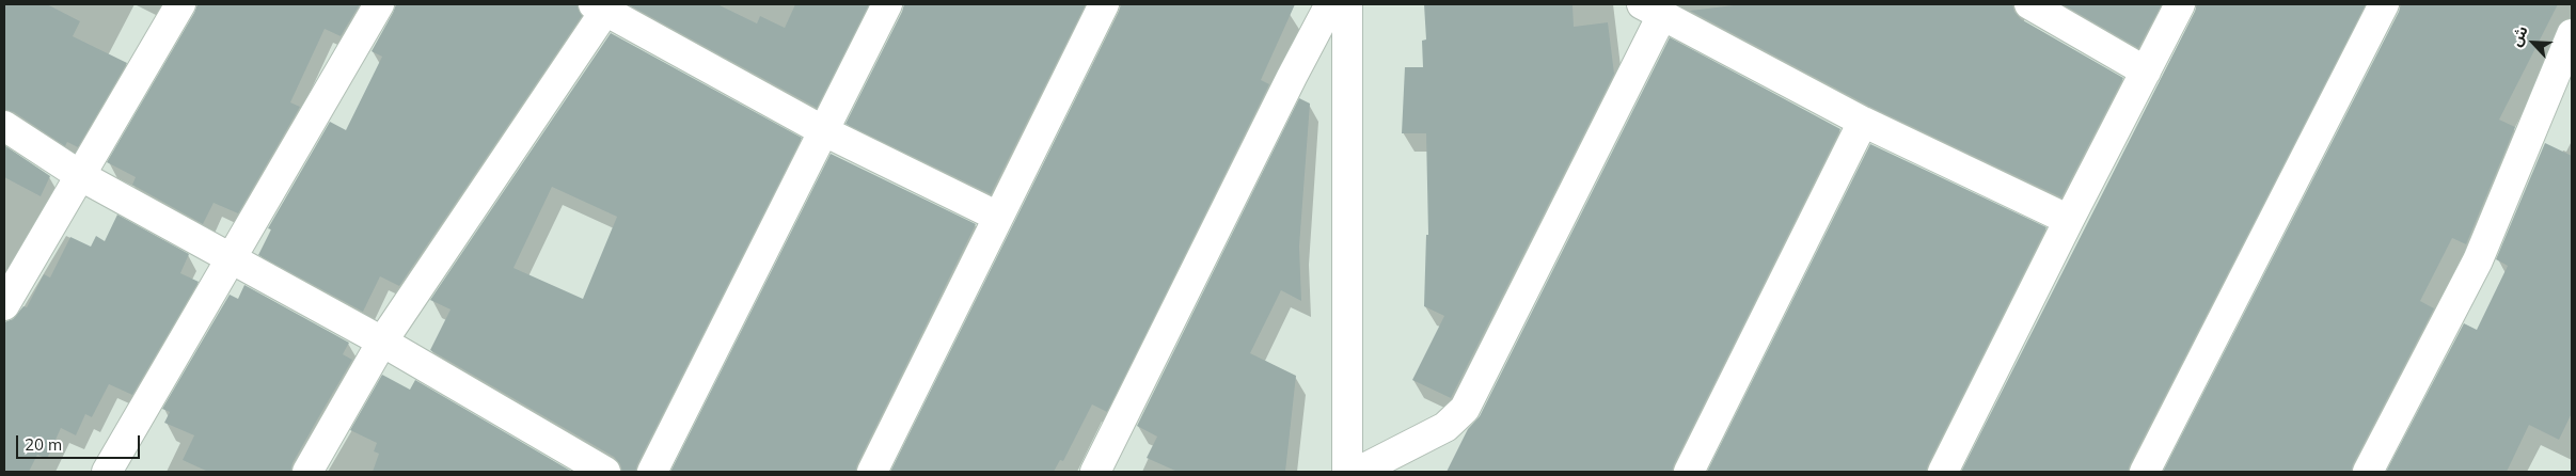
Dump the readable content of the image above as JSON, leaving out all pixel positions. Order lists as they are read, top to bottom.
{
  "scale_bar": "20 m",
  "north": "top left"
}
